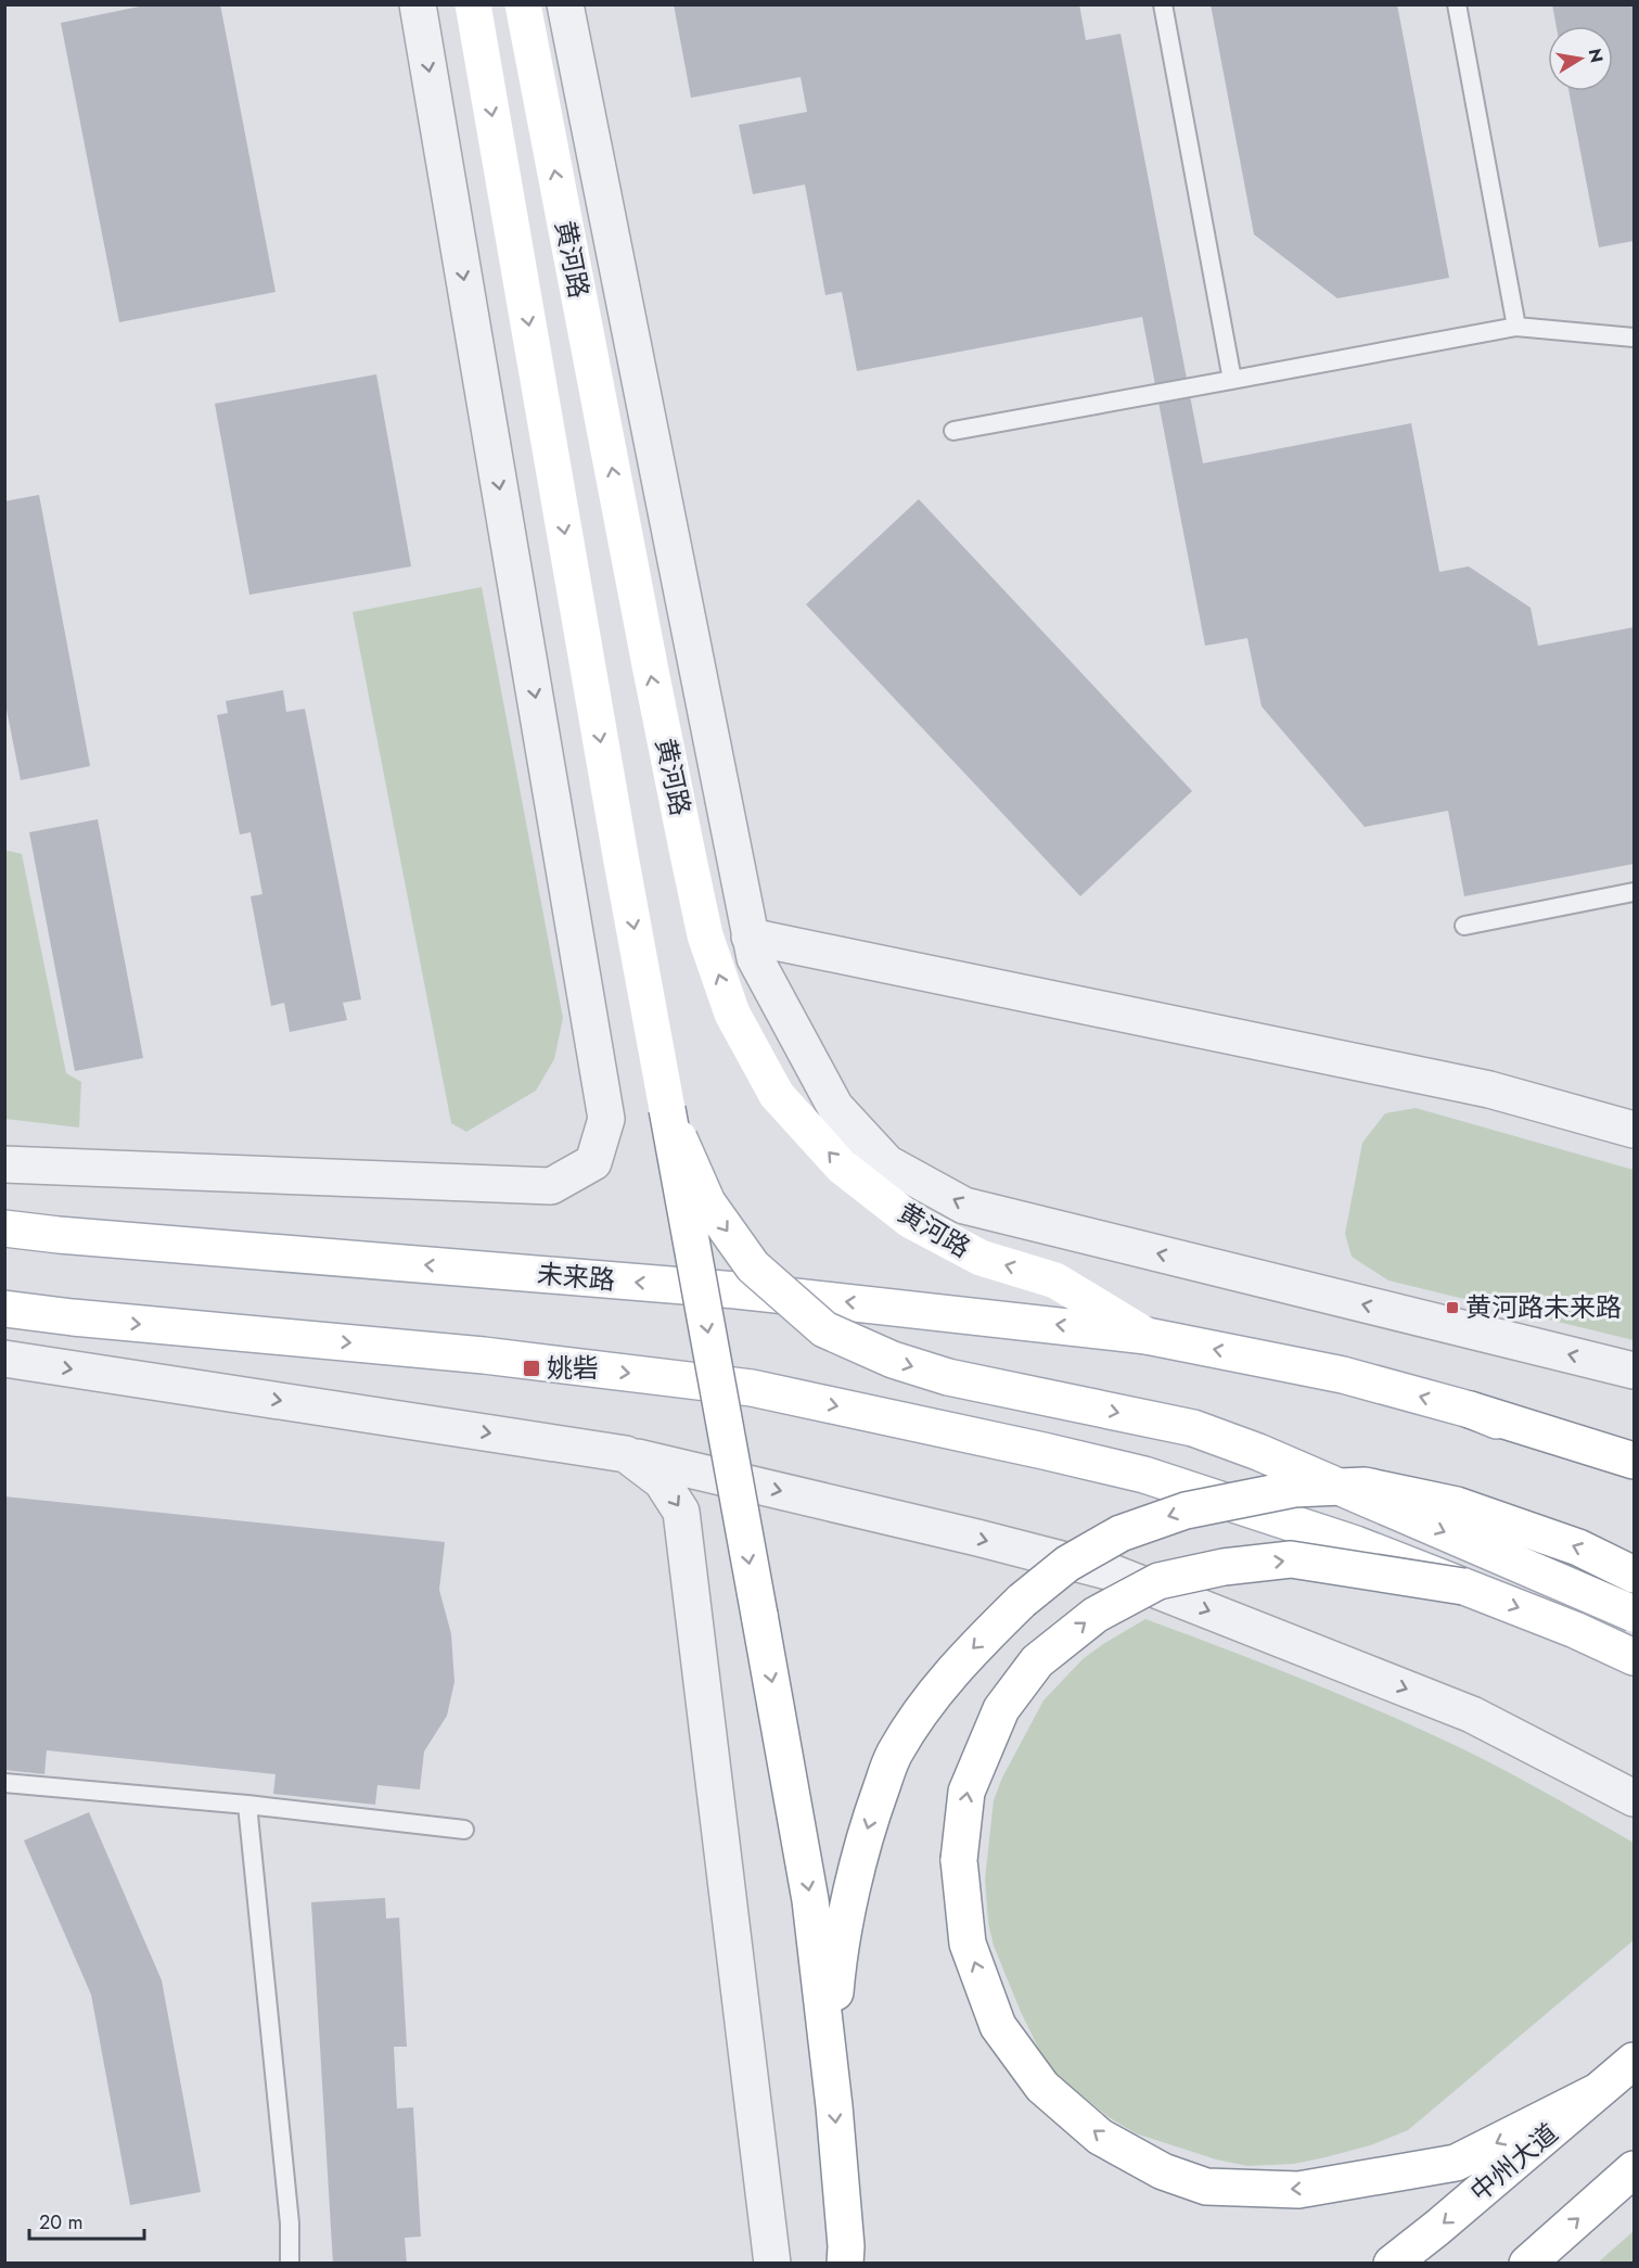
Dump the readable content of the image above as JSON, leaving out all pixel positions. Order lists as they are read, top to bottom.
{
  "streets": {
    "main road": ["黄河路", "未来路", "中州大道"]
  },
  "crossings": [
    ["黄河路", "未来路"]
  ],
  "places": {
    "transit": ["黄河路未来路", "姚砦"]
  },
  "scale_bar": "20 m",
  "north": "right"
}
